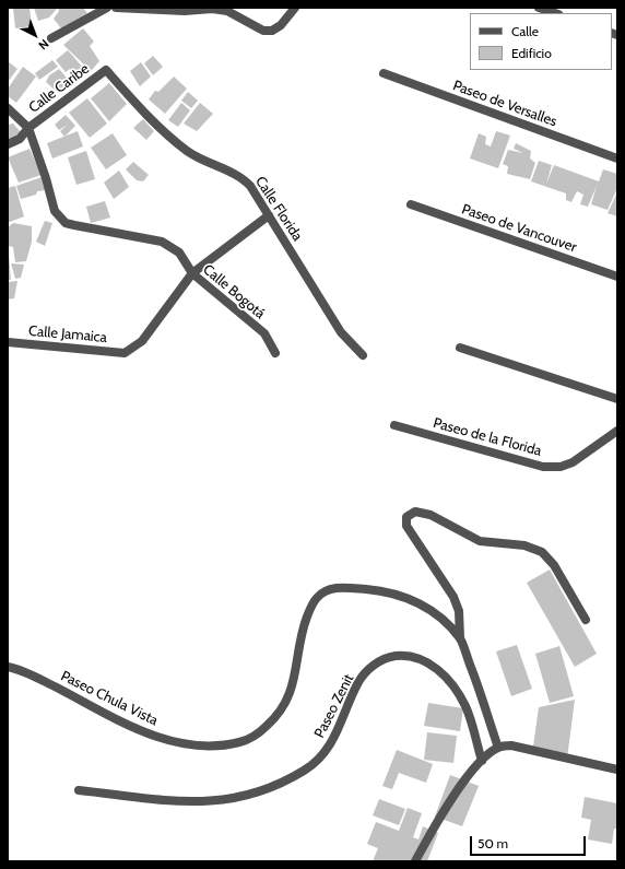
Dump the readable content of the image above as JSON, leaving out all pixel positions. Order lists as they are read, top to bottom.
{
  "streets": {
    "street": [
      "Calle Caribe",
      "Paseo de Versalles",
      "Calle Florida",
      "Paseo de Vancouver",
      "Calle Bogotá",
      "Calle Jamaica",
      "Paseo de la Florida",
      "Paseo Chula Vista",
      "Paseo Zenit"
    ]
  },
  "crossings": [
    ["Calle Caribe", "Calle Florida"],
    ["Calle Caribe", "Calle Bogotá"],
    ["Calle Bogotá", "Calle Jamaica"]
  ],
  "legend": ["Calle", "Edificio"],
  "scale_bar": "50 m",
  "north": "bottom right"
}
